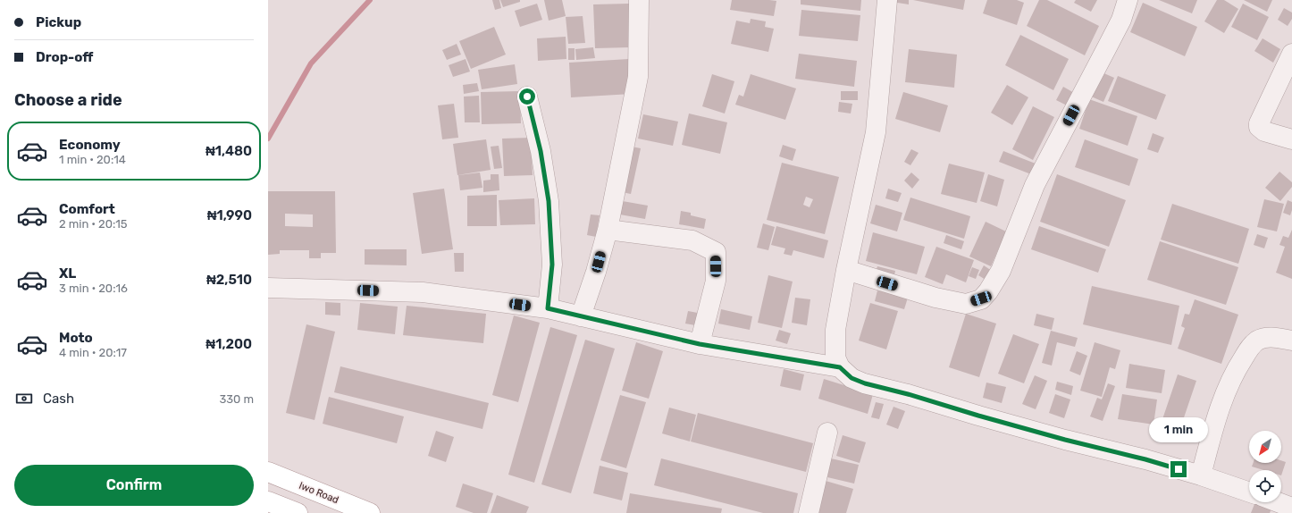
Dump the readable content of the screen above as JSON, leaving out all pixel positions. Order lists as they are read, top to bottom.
{
  "streets": {
    "main road": ["Iwo Road"]
  },
  "north": "bottom left",
  "page": {
    "banner": ["Pickup", "Drop-off"],
    "heading": "Choose a ride",
    "list": [
      {
        "name": "Economy",
        "note": "1 min · 20:14",
        "value": "₦1,480"
      },
      {
        "name": "Comfort",
        "note": "2 min · 20:15",
        "value": "₦1,990"
      },
      {
        "name": "XL",
        "note": "3 min · 20:16",
        "value": "₦2,510"
      },
      {
        "name": "Moto",
        "note": "4 min · 20:17",
        "value": "₦1,200"
      }
    ],
    "pay": ["Cash", "330 m"],
    "bubble": "1 min",
    "buttons": "Confirm"
  }
}
